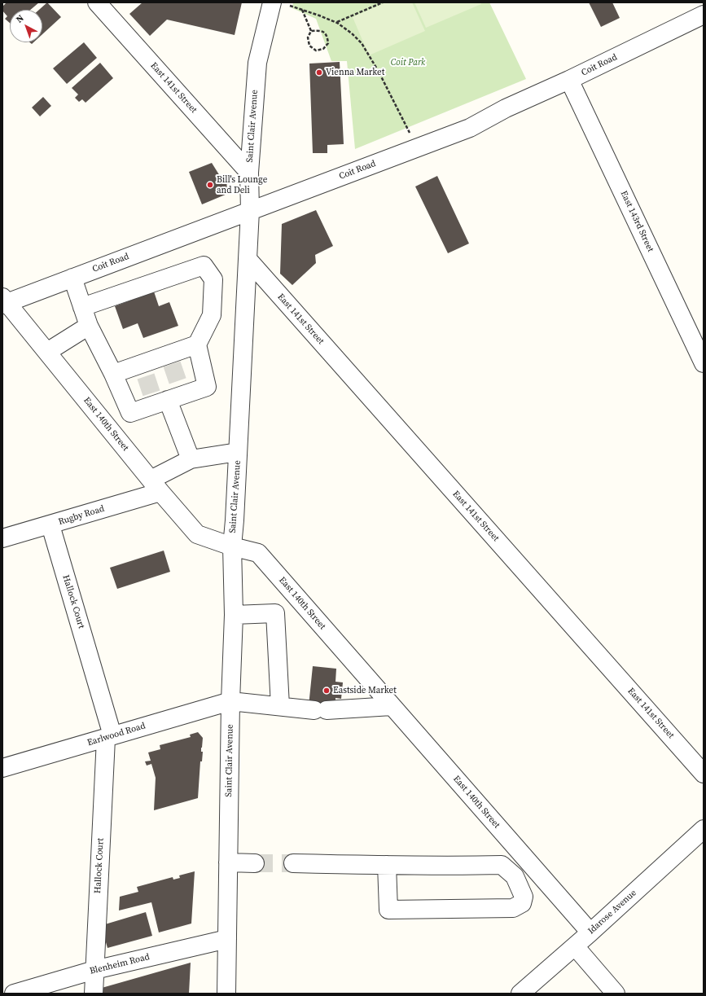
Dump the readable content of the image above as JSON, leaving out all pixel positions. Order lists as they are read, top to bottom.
{
  "streets": {
    "street": [
      "Coit Road",
      "East 141st Street",
      "Saint Clair Avenue",
      "East 143rd Street",
      "East 140th Street",
      "Rugby Road",
      "Hallock Court",
      "Earlwood Road",
      "Idarose Avenue",
      "Blenheim Road"
    ]
  },
  "crossings": [
    ["Coit Road", "Saint Clair Avenue"],
    ["Coit Road", "East 143rd Street"],
    ["Coit Road", "East 140th Street"],
    ["East 141st Street", "Saint Clair Avenue"],
    ["Saint Clair Avenue", "East 140th Street"],
    ["Saint Clair Avenue", "Rugby Road"],
    ["Saint Clair Avenue", "Earlwood Road"],
    ["Saint Clair Avenue", "Blenheim Road"],
    ["East 140th Street", "Rugby Road"],
    ["East 140th Street", "Idarose Avenue"],
    ["Rugby Road", "Hallock Court"],
    ["Hallock Court", "Earlwood Road"],
    ["Hallock Court", "Blenheim Road"]
  ],
  "parks": ["Coit Park"],
  "places": ["Vienna Market", "Bill's Lounge and Deli", "Eastside Market"],
  "north": "top left"
}
